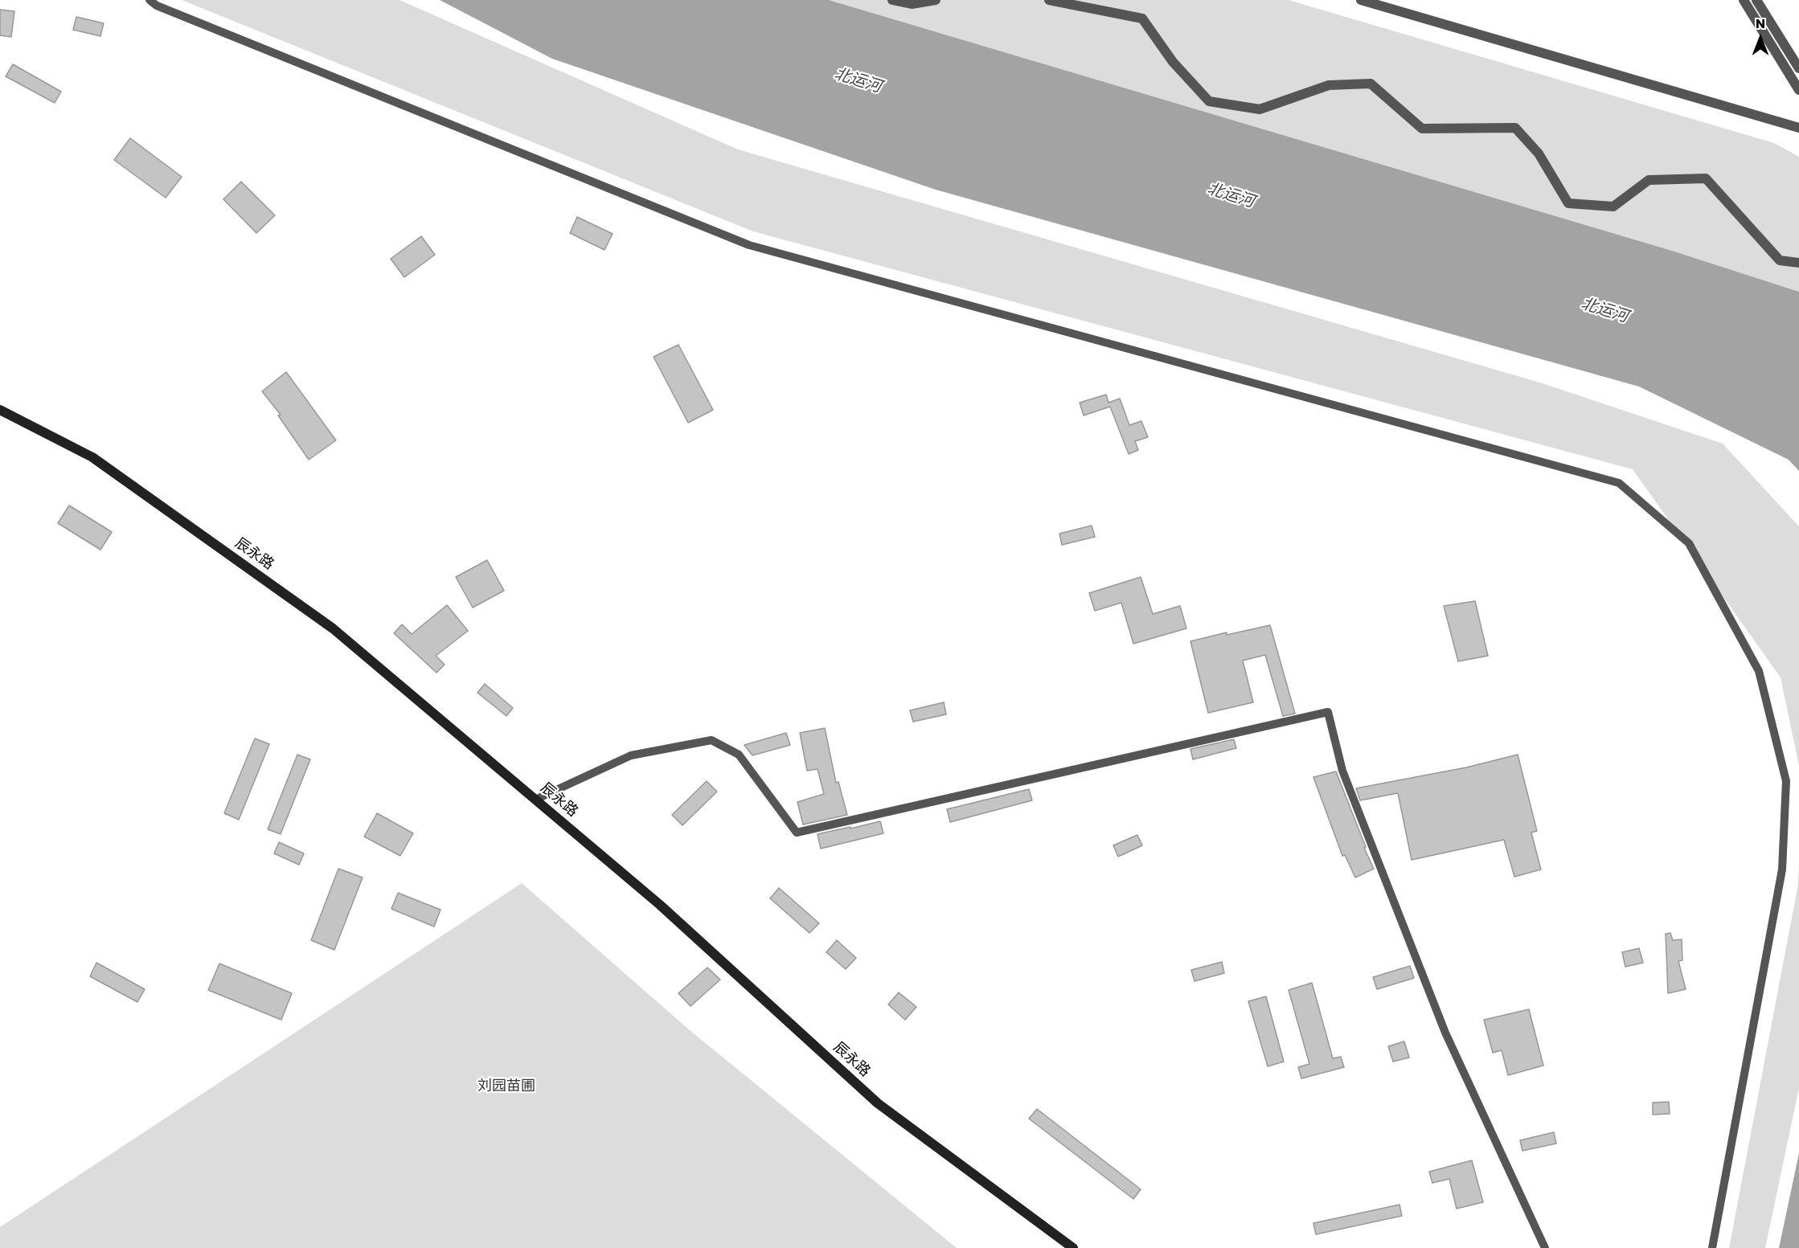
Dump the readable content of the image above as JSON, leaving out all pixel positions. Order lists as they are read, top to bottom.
{
  "streets": {
    "main road": ["辰永路"]
  },
  "water": ["北运河"],
  "parks": ["刘园苗圃"],
  "north": "top"
}
